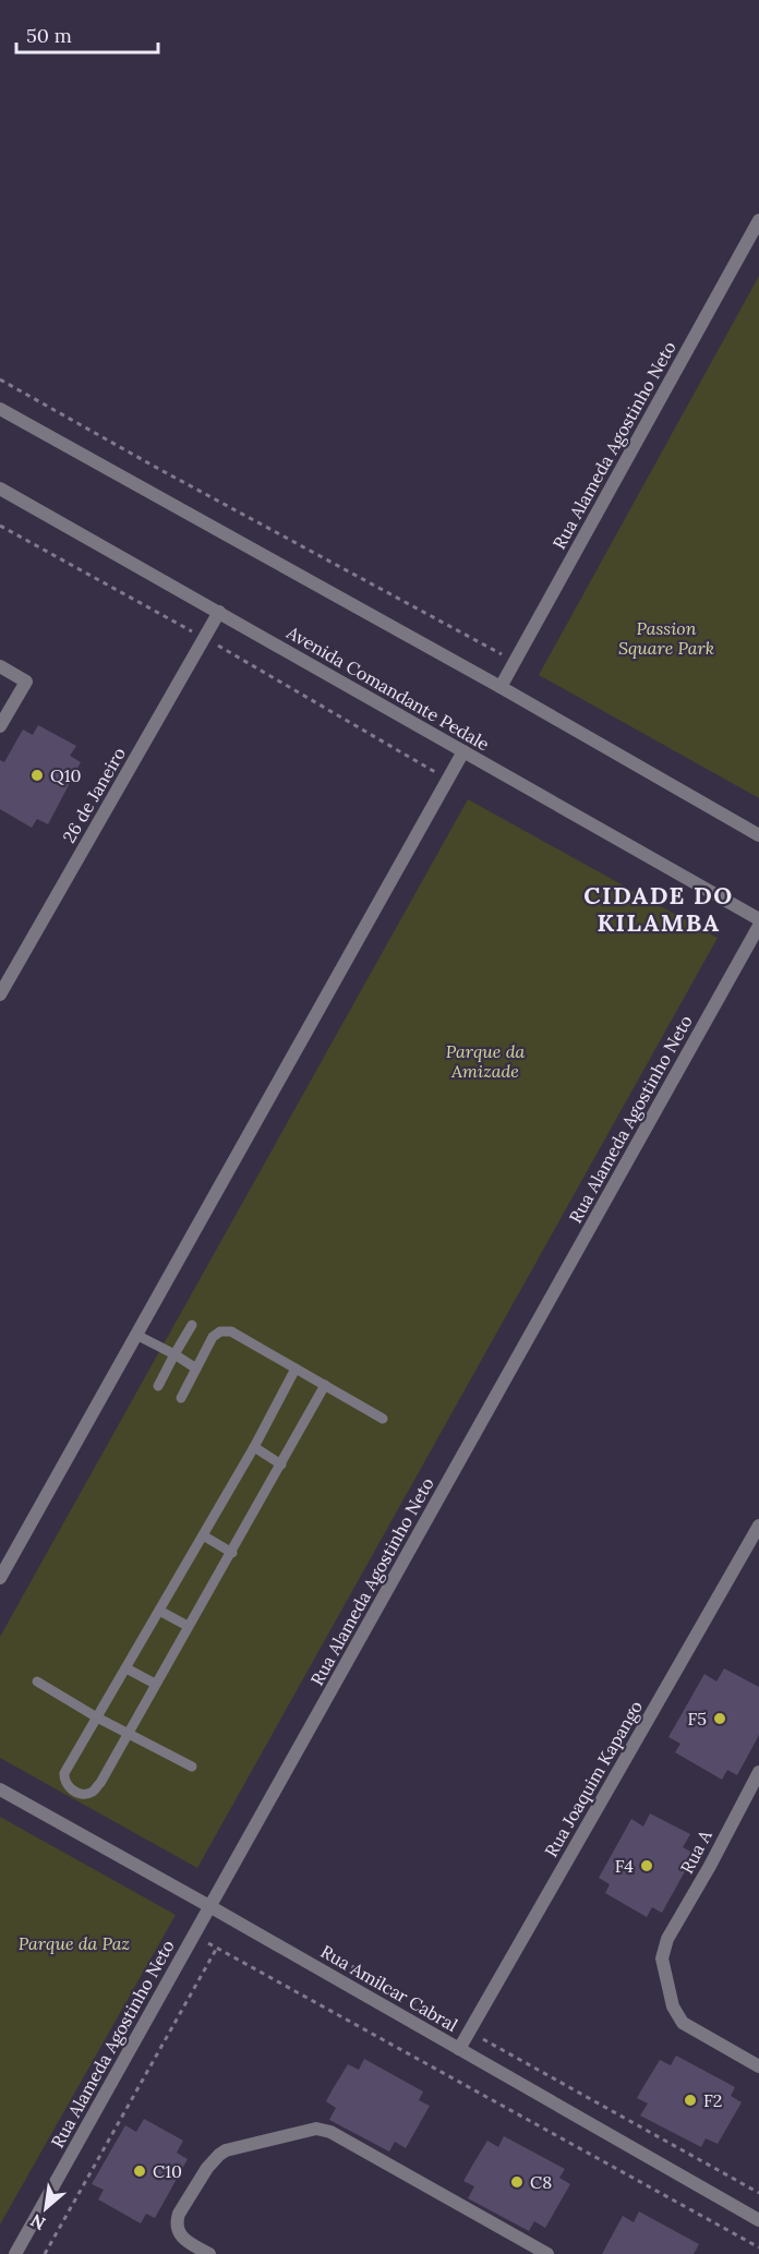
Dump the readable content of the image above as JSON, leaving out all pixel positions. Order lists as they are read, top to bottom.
{
  "streets": {
    "street": [
      "Rua Alameda Agostinho Neto",
      "Avenida Comandante Pedale",
      "26 de Janeiro",
      "Rua Joaquim Kapango",
      "Rua A",
      "Rua Amilcar Cabral"
    ]
  },
  "crossings": [
    ["Rua Alameda Agostinho Neto", "Rua Amilcar Cabral"],
    ["Avenida Comandante Pedale", "26 de Janeiro"],
    ["Rua Joaquim Kapango", "Rua Amilcar Cabral"]
  ],
  "districts": ["CIDADE DO KILAMBA"],
  "parks": ["Passion Square Park", "Parque da Amizade", "Parque da Paz"],
  "places": [
    "Q10",
    "F5",
    "F4",
    "F2",
    "C10",
    "C8"
  ],
  "scale_bar": "50 m",
  "north": "bottom left"
}
